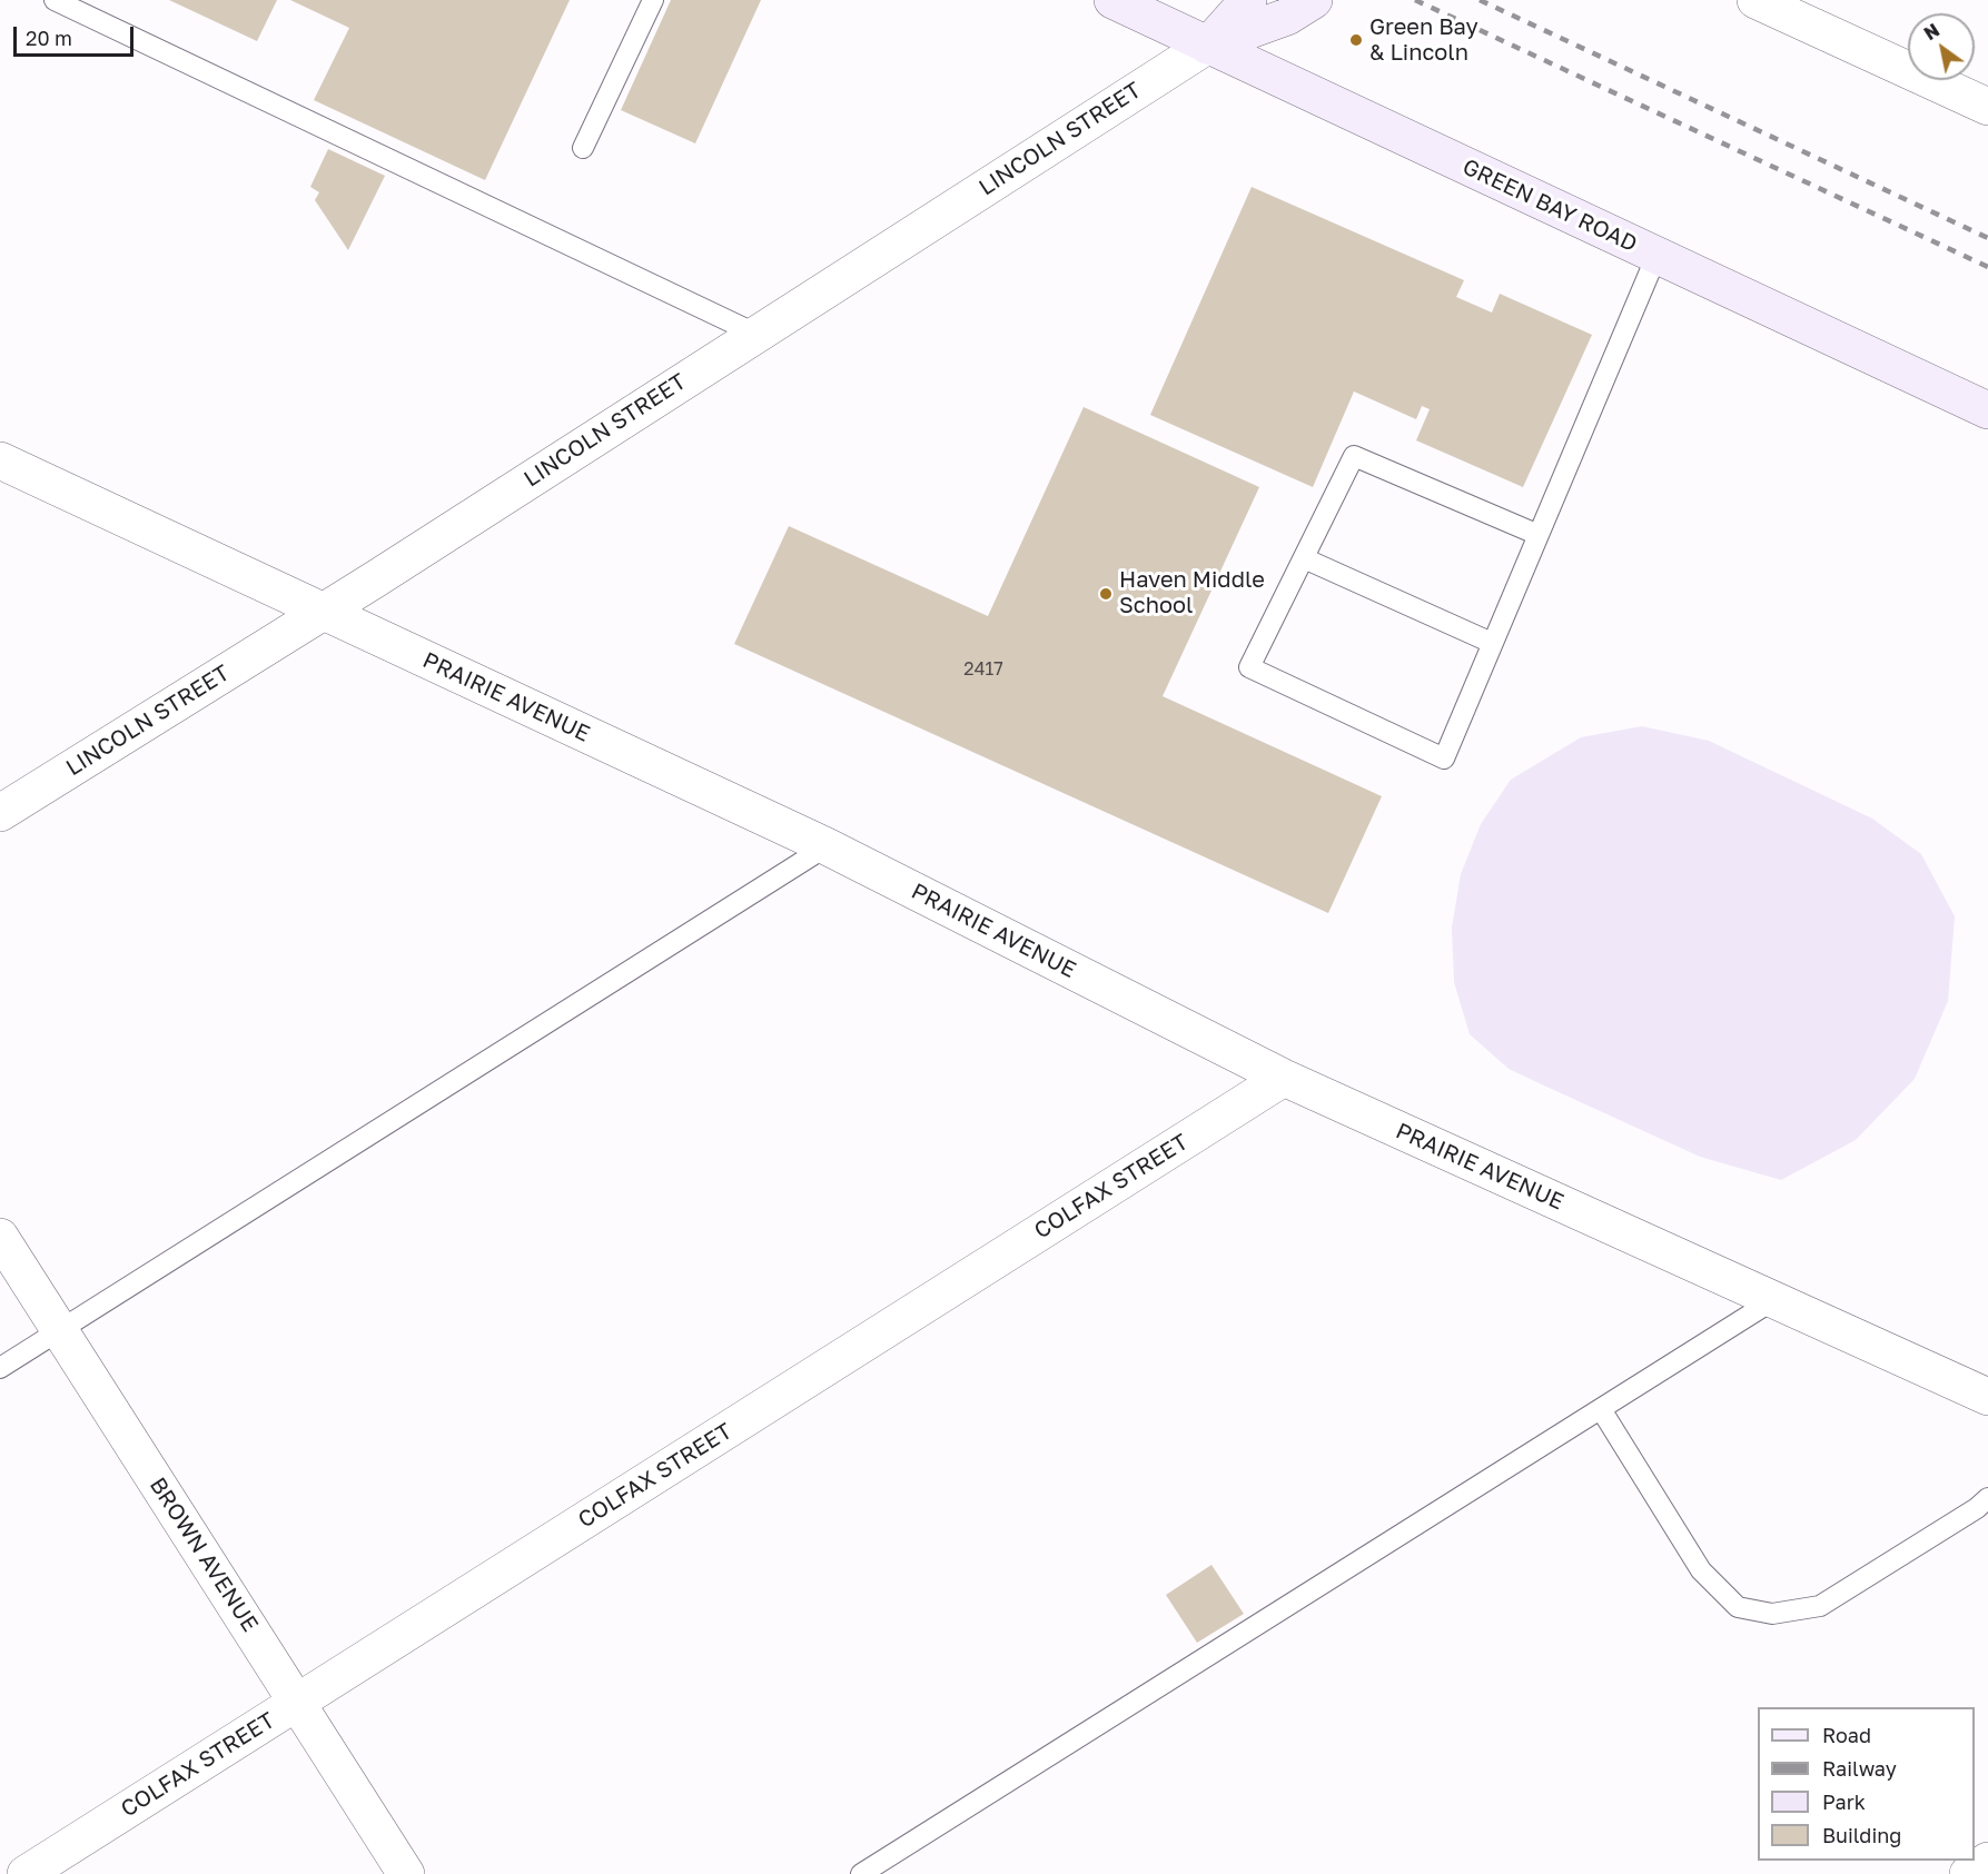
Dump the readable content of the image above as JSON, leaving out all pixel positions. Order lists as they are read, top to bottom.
{
  "streets": {
    "main road": ["LINCOLN STREET", "GREEN BAY ROAD"],
    "street": ["PRAIRIE AVENUE", "COLFAX STREET", "BROWN AVENUE"]
  },
  "crossings": [
    ["LINCOLN STREET", "GREEN BAY ROAD"],
    ["LINCOLN STREET", "PRAIRIE AVENUE"],
    ["PRAIRIE AVENUE", "COLFAX STREET"],
    ["COLFAX STREET", "BROWN AVENUE"]
  ],
  "places": ["Green Bay & Lincoln", "Haven Middle School"],
  "house_numbers": ["2417"],
  "legend": [
    "Road",
    "Railway",
    "Park",
    "Building"
  ],
  "scale_bar": "20 m",
  "north": "top left"
}
